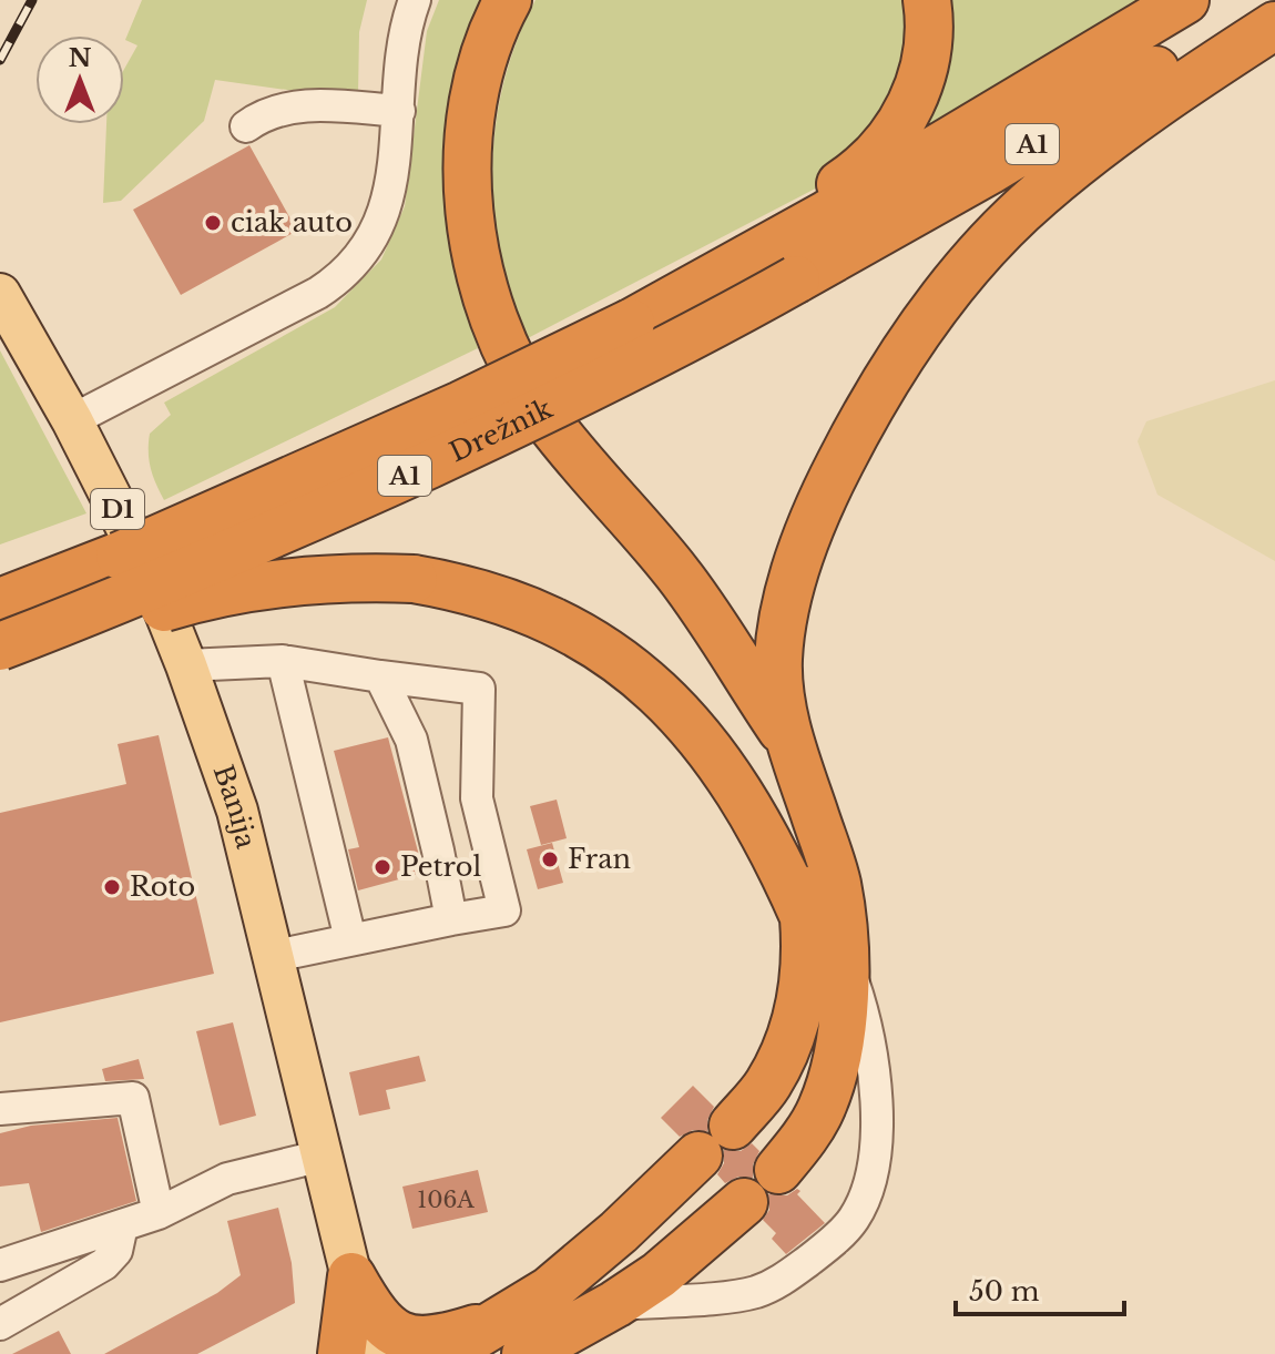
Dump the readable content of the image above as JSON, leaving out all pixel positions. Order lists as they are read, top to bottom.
{
  "streets": {
    "highway": ["A1", "Drežnik"],
    "main road": ["D1", "Banija"]
  },
  "crossings": [
    ["A1", "Drežnik"]
  ],
  "places": [
    "ciak auto",
    "Fran",
    "Petrol",
    "Roto"
  ],
  "house_numbers": ["106A"],
  "scale_bar": "50 m",
  "north": "top"
}
